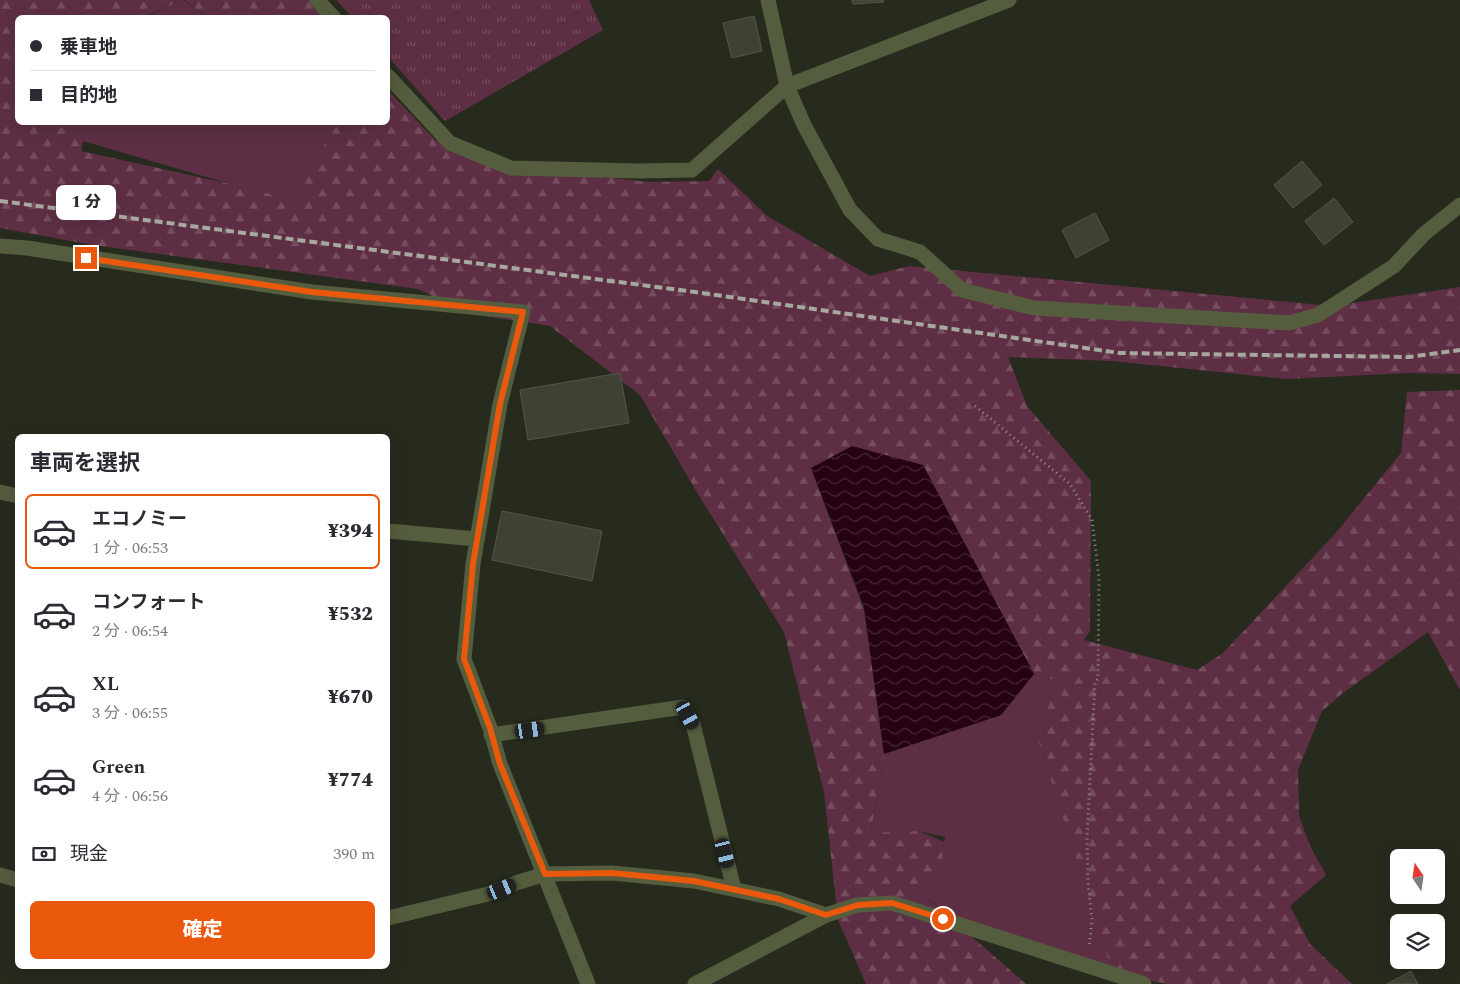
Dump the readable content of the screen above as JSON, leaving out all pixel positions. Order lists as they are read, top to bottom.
{
  "north": "top",
  "page": {
    "banner": ["乗車地", "目的地"],
    "bubble": "1 分",
    "heading": "車両を選択",
    "list": [
      {
        "name": "エコノミー",
        "note": "1 分 · 06:53",
        "value": "¥394"
      },
      {
        "name": "コンフォート",
        "note": "2 分 · 06:54",
        "value": "¥532"
      },
      {
        "name": "XL",
        "note": "3 分 · 06:55",
        "value": "¥670"
      },
      {
        "name": "Green",
        "note": "4 分 · 06:56",
        "value": "¥774"
      }
    ],
    "pay": ["現金", "390 m"],
    "buttons": "確定"
  }
}
